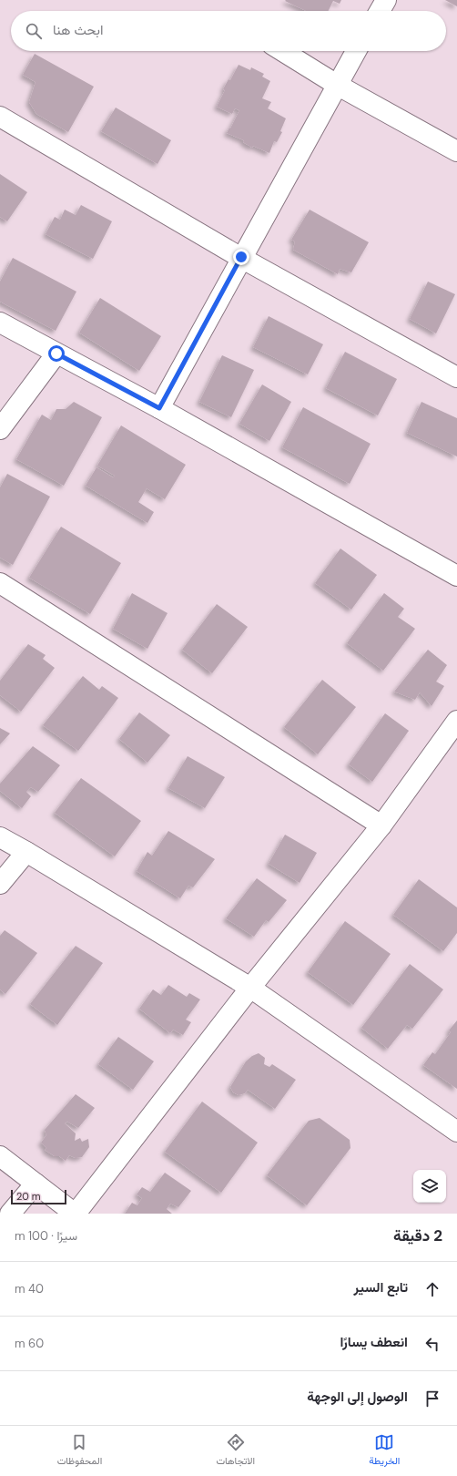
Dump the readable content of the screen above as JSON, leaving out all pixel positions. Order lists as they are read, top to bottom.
{
  "scale_bar": "20 m",
  "page": {
    "search": "ابحث هنا",
    "scale": "20 m",
    "heading": ["2 دقيقة", "سيرًا · 100 m"],
    "list": [
      ["تابع السير", "40 m"],
      ["انعطف يسارًا", "60 m"],
      "الوصول إلى الوجهة"
    ],
    "nav": ["الخريطة", "الاتجاهات", "المحفوظات"]
  }
}
